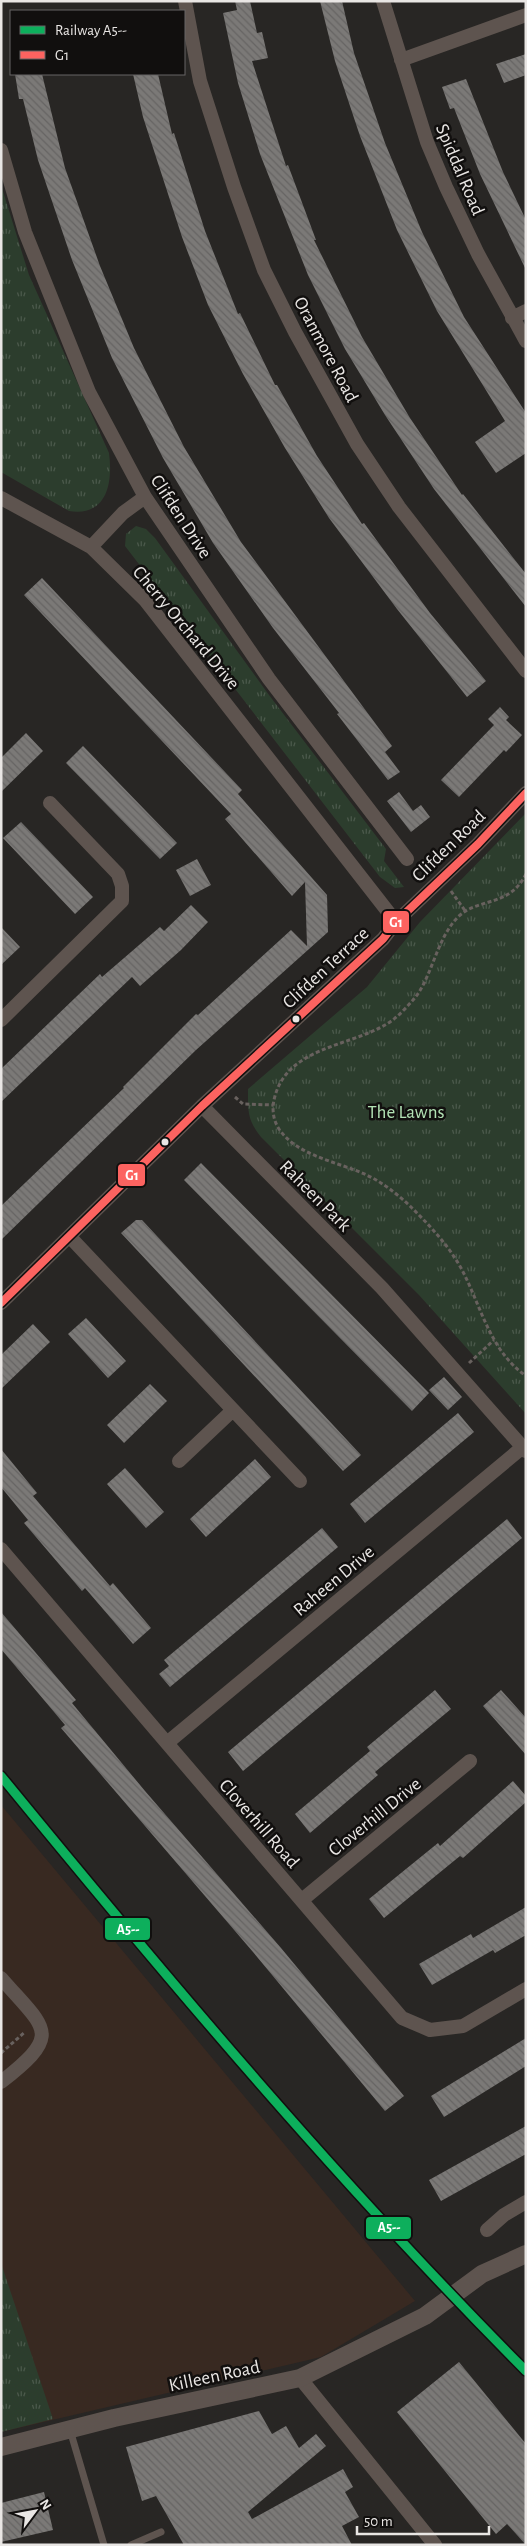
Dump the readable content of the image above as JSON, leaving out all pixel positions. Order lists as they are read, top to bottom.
{
  "streets": {
    "street": [
      "Spiddal Road",
      "Oranmore Road",
      "Clifden Drive",
      "Cherry Orchard Drive",
      "Clifden Road",
      "Clifden Terrace",
      "Raheen Park",
      "Raheen Drive",
      "Cloverhill Drive",
      "Cloverhill Road",
      "Killeen Road"
    ]
  },
  "crossings": [
    ["Cherry Orchard Drive", "Clifden Terrace"],
    ["Clifden Road", "Clifden Terrace"],
    ["Clifden Terrace", "Raheen Park"],
    ["Raheen Park", "Raheen Drive"],
    ["Raheen Drive", "Cloverhill Road"],
    ["Cloverhill Drive", "Cloverhill Road"]
  ],
  "parks": ["The Lawns"],
  "lines": ["transit line G1", "rail line A5--"],
  "legend": ["Railway A5--", "G1"],
  "scale_bar": "50 m",
  "north": "top right"
}
